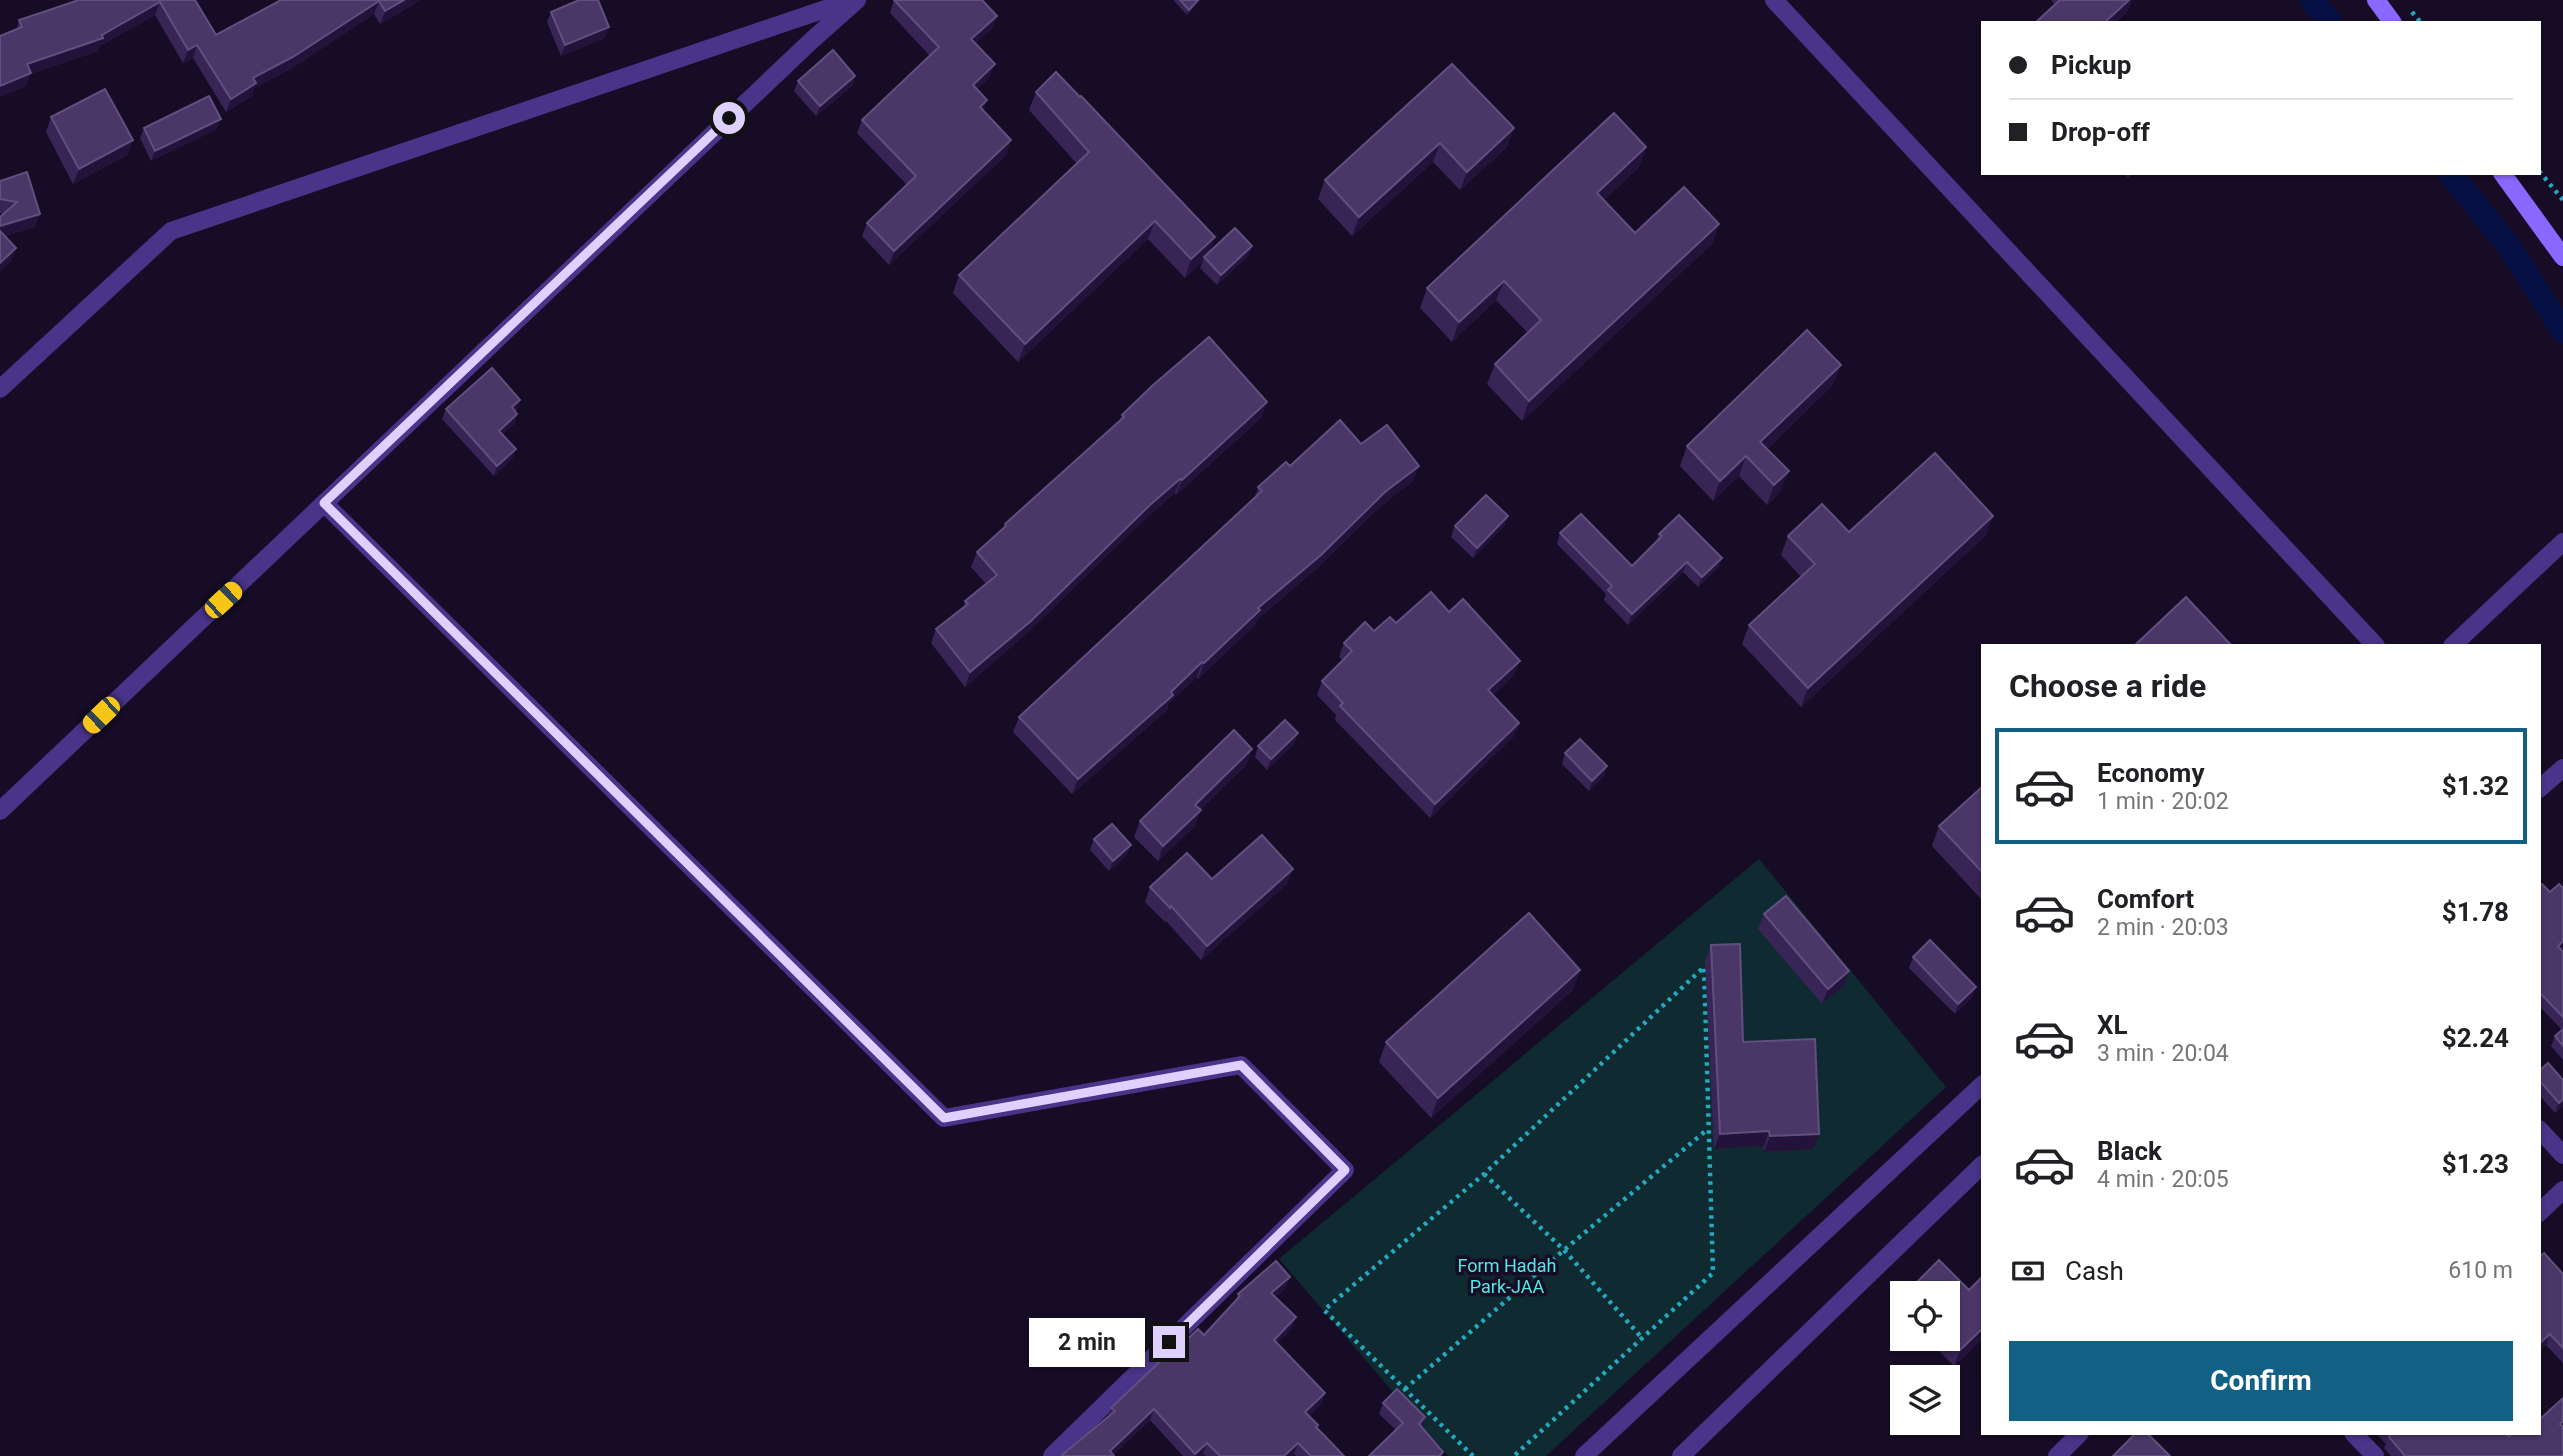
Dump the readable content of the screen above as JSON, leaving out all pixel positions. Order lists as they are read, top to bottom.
{
  "parks": ["Form Hadah Park-JAA"],
  "page": {
    "banner": ["Pickup", "Drop-off"],
    "heading": "Choose a ride",
    "list": [
      {
        "name": "Economy",
        "note": "1 min · 20:02",
        "value": "$1.32"
      },
      {
        "name": "Comfort",
        "note": "2 min · 20:03",
        "value": "$1.78"
      },
      {
        "name": "XL",
        "note": "3 min · 20:04",
        "value": "$2.24"
      },
      {
        "name": "Black",
        "note": "4 min · 20:05",
        "value": "$1.23"
      }
    ],
    "pay": ["Cash", "610 m"],
    "bubble": "2 min",
    "buttons": "Confirm"
  }
}
